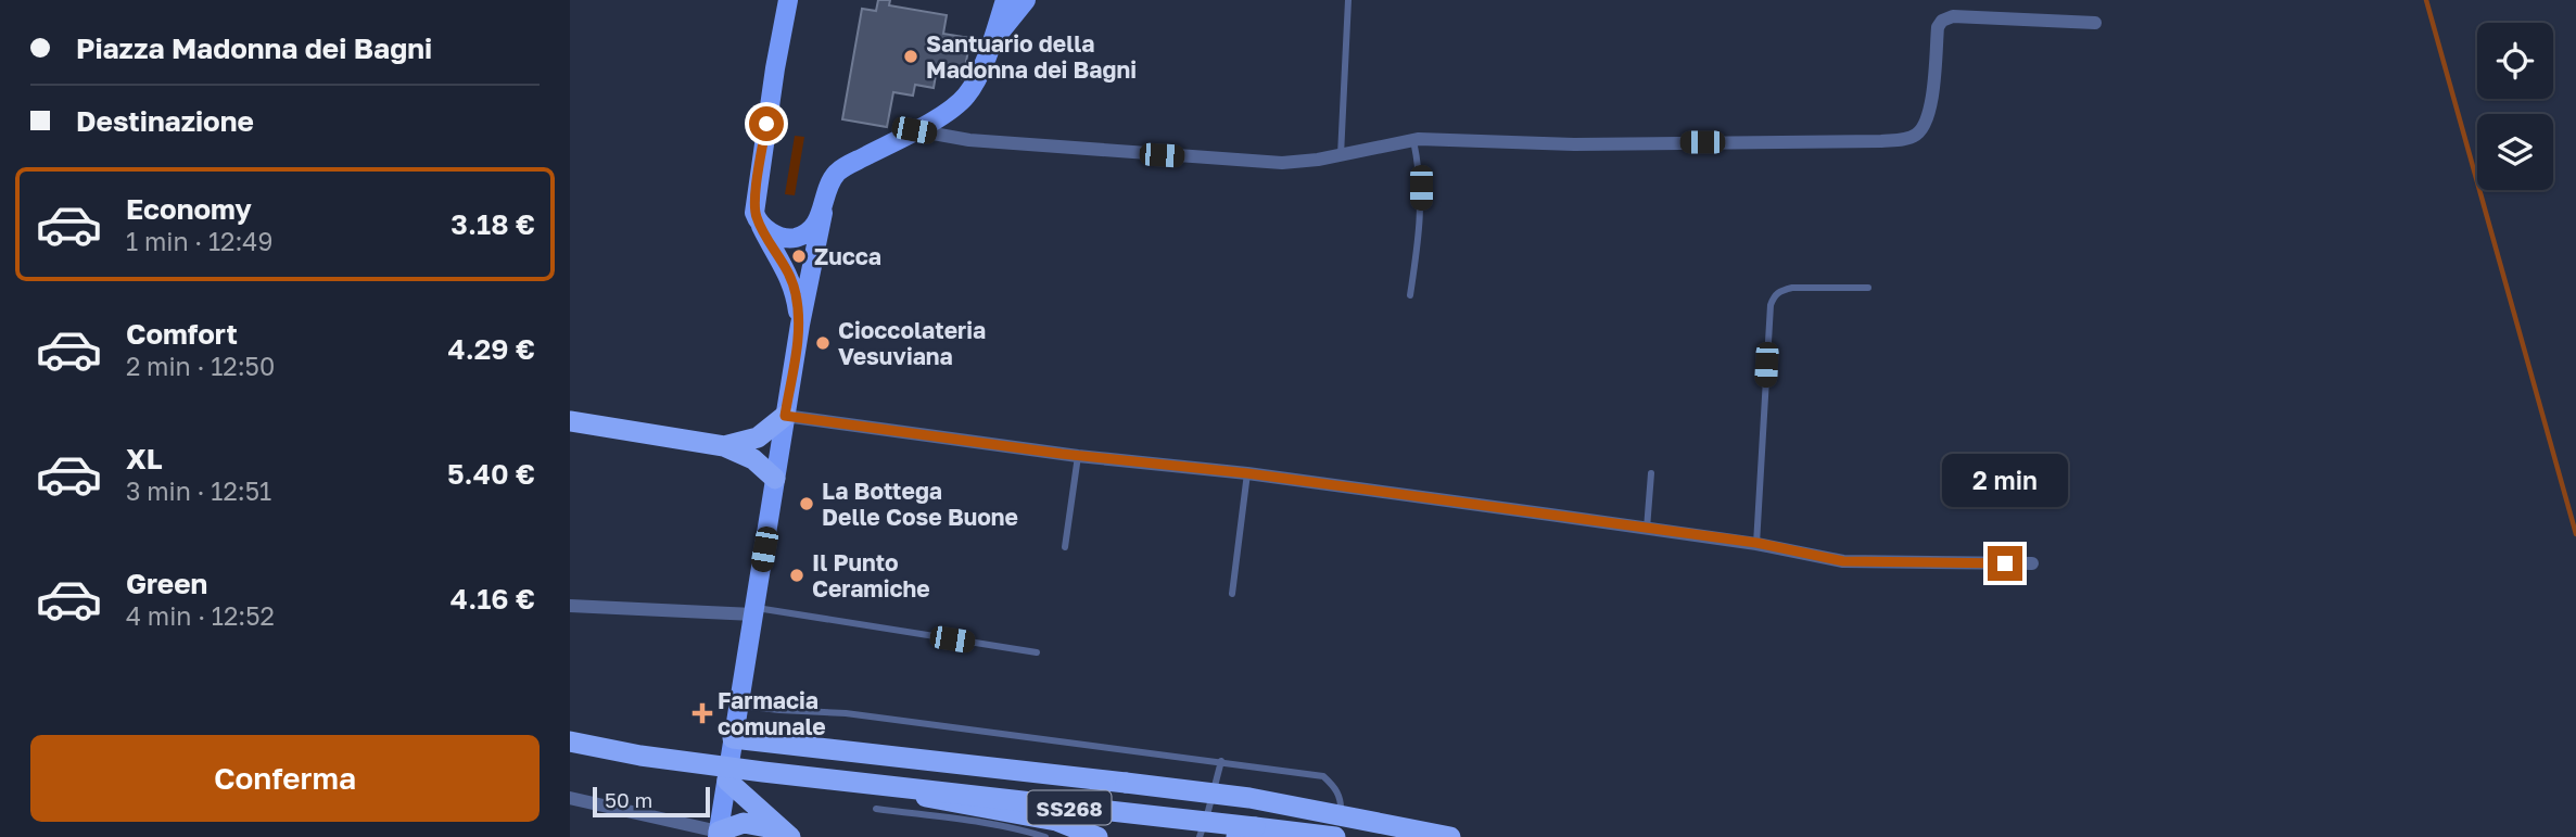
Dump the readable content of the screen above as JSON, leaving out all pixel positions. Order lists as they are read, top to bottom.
{
  "streets": {
    "highway": ["SS268"]
  },
  "places": {
    "other": [
      "Santuario della Madonna dei Bagni",
      "Zucca",
      "Cioccolateria Vesuviana",
      "La Bottega Delle Cose Buone",
      "Il Punto Ceramiche"
    ],
    "health": ["Farmacia comunale"]
  },
  "scale_bar": "50 m",
  "page": {
    "banner": ["Piazza Madonna dei Bagni", "Destinazione"],
    "list": [
      {
        "name": "Economy",
        "note": "1 min · 12:49",
        "value": "3.18 €"
      },
      {
        "name": "Comfort",
        "note": "2 min · 12:50",
        "value": "4.29 €"
      },
      {
        "name": "XL",
        "note": "3 min · 12:51",
        "value": "5.40 €"
      },
      {
        "name": "Green",
        "note": "4 min · 12:52",
        "value": "4.16 €"
      }
    ],
    "bubble": "2 min",
    "buttons": "Conferma",
    "scale": "50 m"
  }
}
